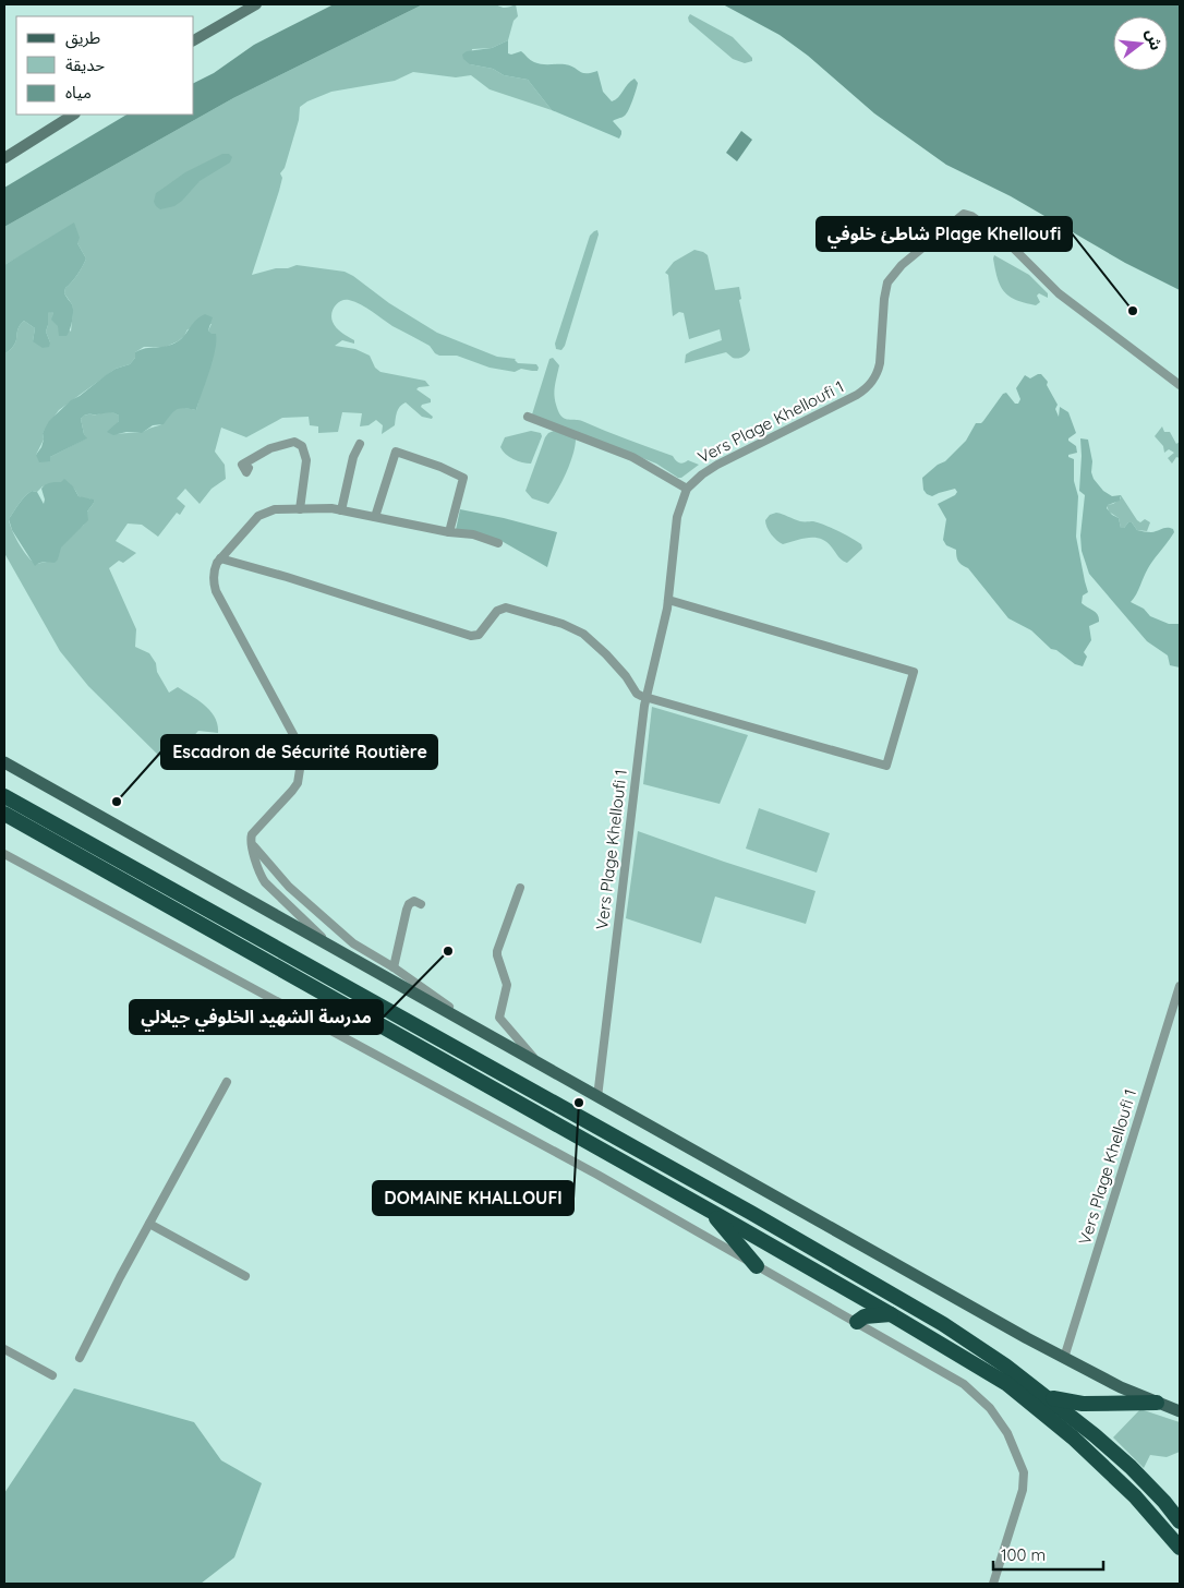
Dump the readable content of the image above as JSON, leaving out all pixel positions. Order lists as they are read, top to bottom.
{
  "streets": {
    "street": ["Vers Plage Khelloufi 1"]
  },
  "places": [
    "شاطئ خلوفي Plage Khelloufi",
    "Escadron de Sécurité Routière",
    "مدرسة الشهيد الخلوفي جيلالي",
    "DOMAINE KHALLOUFI"
  ],
  "legend": ["طريق", "حديقة", "مياه"],
  "scale_bar": "100 m",
  "north": "right"
}
